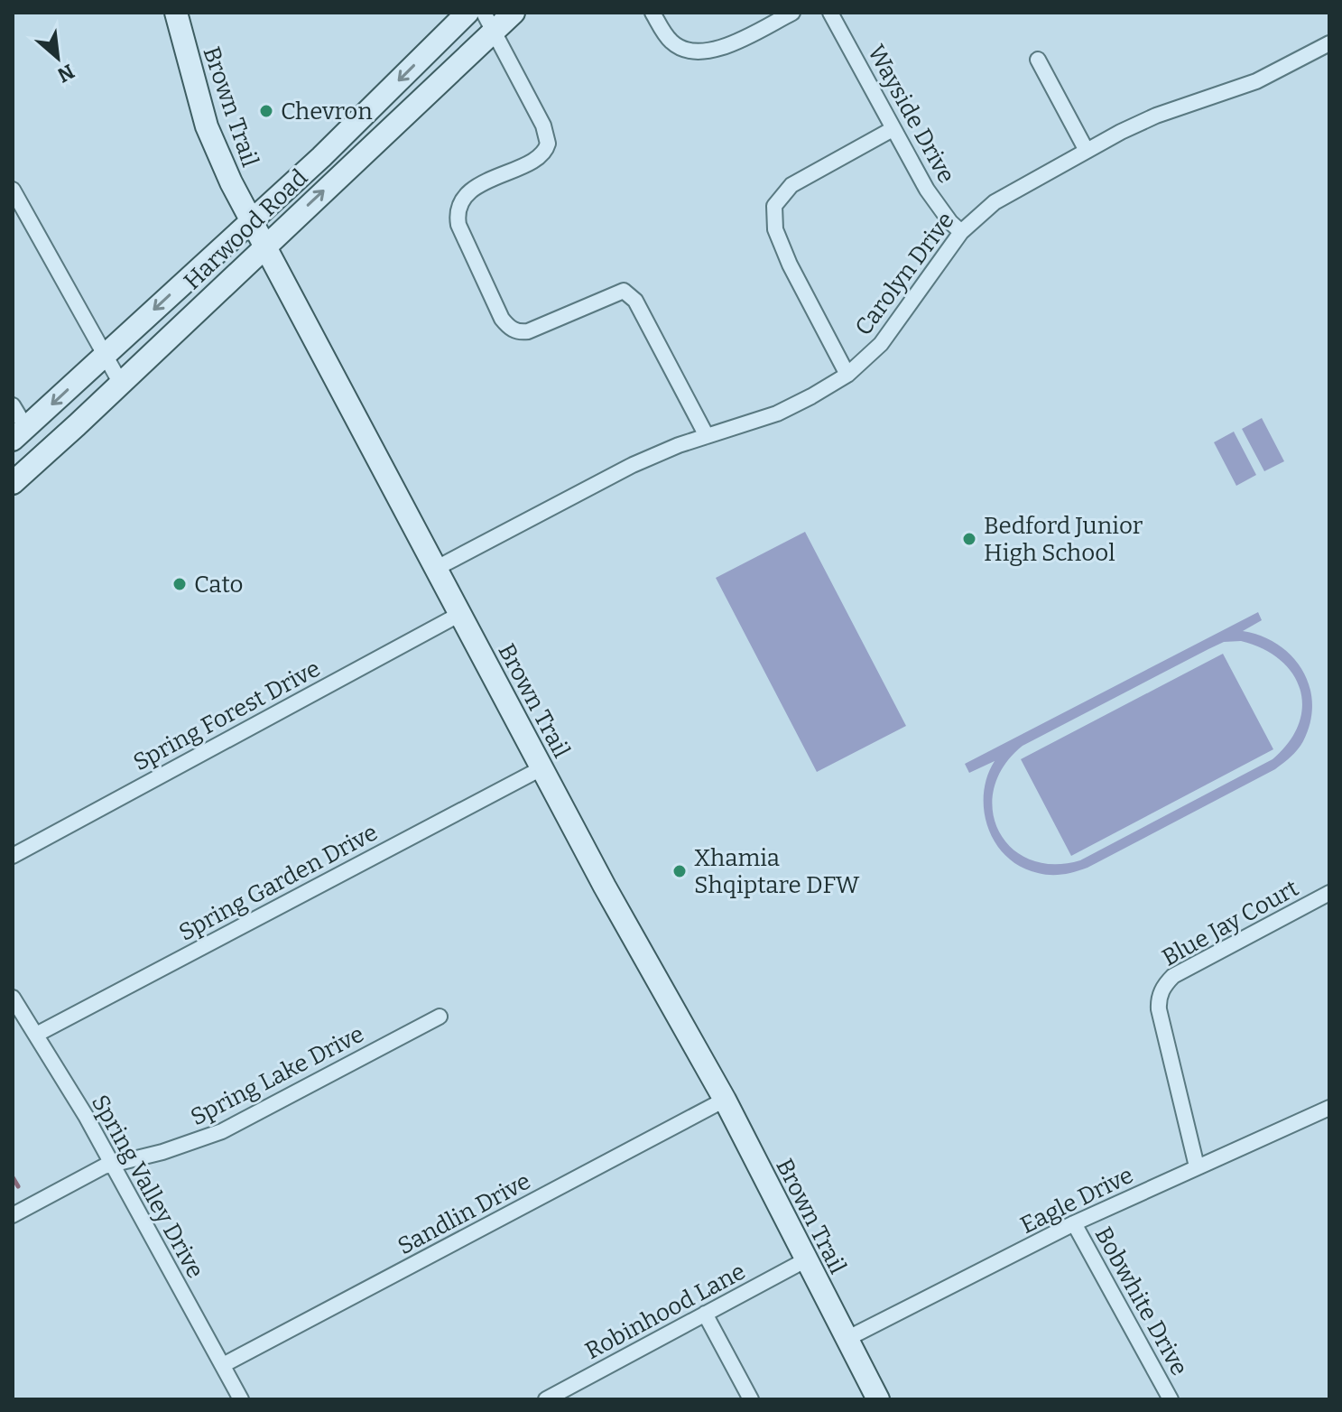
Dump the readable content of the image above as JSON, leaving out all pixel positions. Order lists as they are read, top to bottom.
{
  "streets": {
    "street": [
      "Brown Trail",
      "Wayside Drive",
      "Harwood Road",
      "Carolyn Drive",
      "Spring Forest Drive",
      "Spring Garden Drive",
      "Blue Jay Court",
      "Spring Lake Drive",
      "Spring Valley Drive",
      "Eagle Drive",
      "Sandlin Drive",
      "Bobwhite Drive",
      "Robinhood Lane"
    ]
  },
  "crossings": [
    ["Brown Trail", "Harwood Road"],
    ["Brown Trail", "Carolyn Drive"],
    ["Brown Trail", "Spring Forest Drive"],
    ["Brown Trail", "Spring Garden Drive"],
    ["Brown Trail", "Eagle Drive"],
    ["Brown Trail", "Sandlin Drive"],
    ["Brown Trail", "Robinhood Lane"],
    ["Wayside Drive", "Carolyn Drive"],
    ["Spring Garden Drive", "Spring Valley Drive"],
    ["Blue Jay Court", "Eagle Drive"],
    ["Spring Lake Drive", "Spring Valley Drive"],
    ["Spring Valley Drive", "Sandlin Drive"],
    ["Eagle Drive", "Bobwhite Drive"]
  ],
  "places": [
    "Chevron",
    "Bedford Junior High School",
    "Cato",
    "Xhamia Shqiptare DFW"
  ],
  "north": "bottom right"
}
